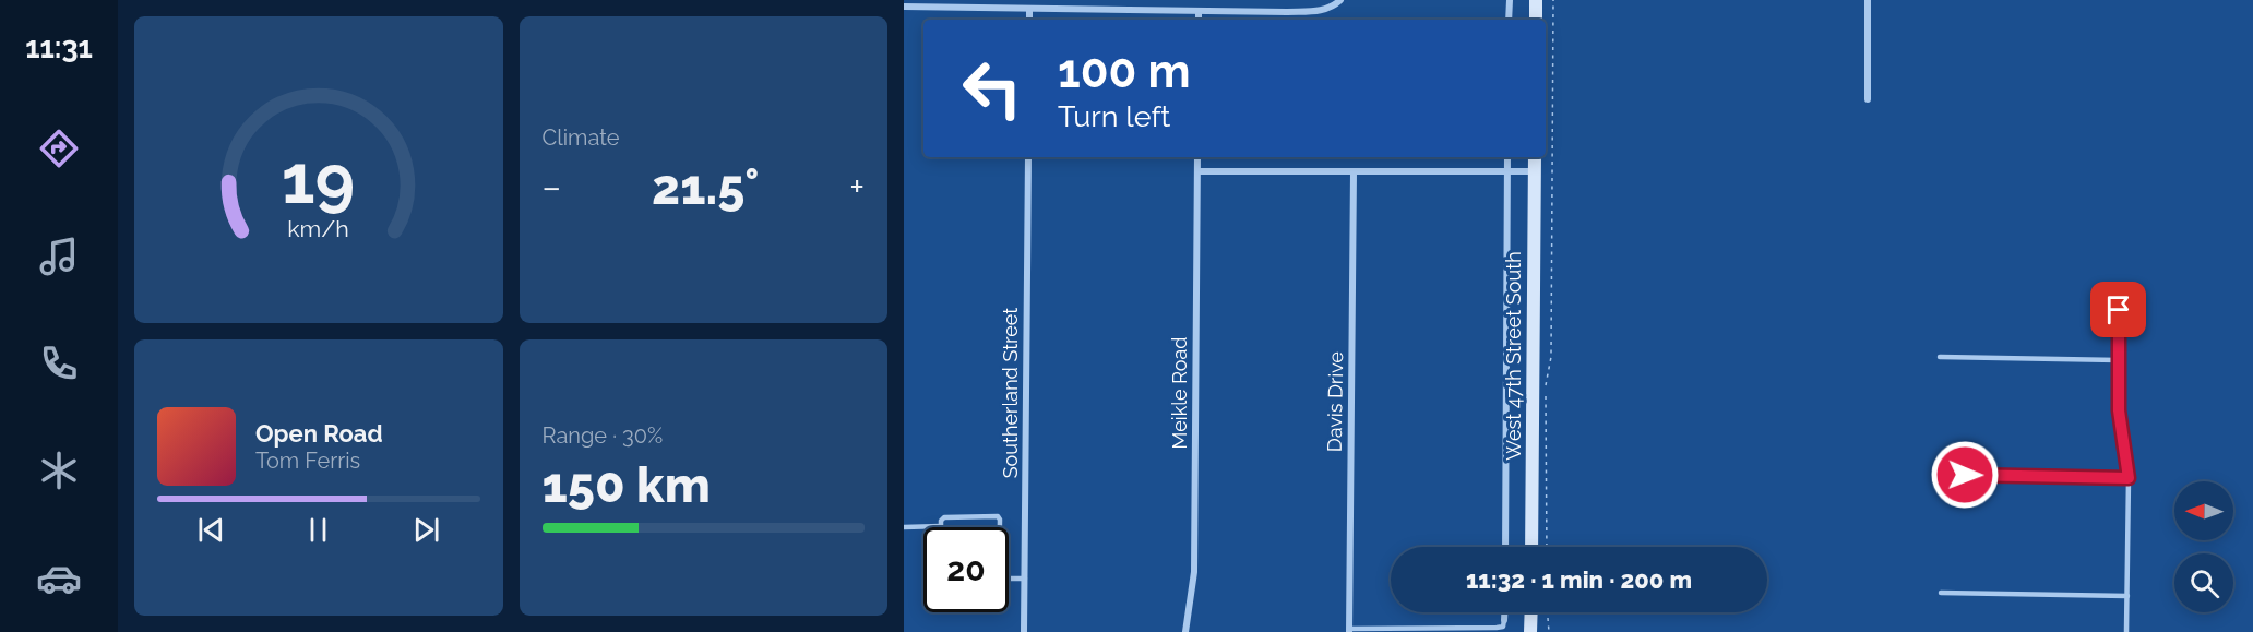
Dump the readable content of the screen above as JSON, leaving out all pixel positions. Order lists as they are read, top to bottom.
{
  "streets": {
    "street": [
      "West 47th Street South",
      "Southerland Street",
      "Meikle Road",
      "Davis Drive"
    ]
  },
  "north": "left",
  "page": {
    "tabs": "11:31",
    "tile": [
      "Climate",
      ["Range · 30%", "150 km"]
    ],
    "turn": ["100 m", "Turn left"],
    "heat": ["−", "21.5°", "+"],
    "song": ["Open Road", "Tom Ferris"],
    "limit": "20",
    "trip": "11:32 · 1 min · 200 m",
    "gauge": ["19", "km/h"]
  }
}
